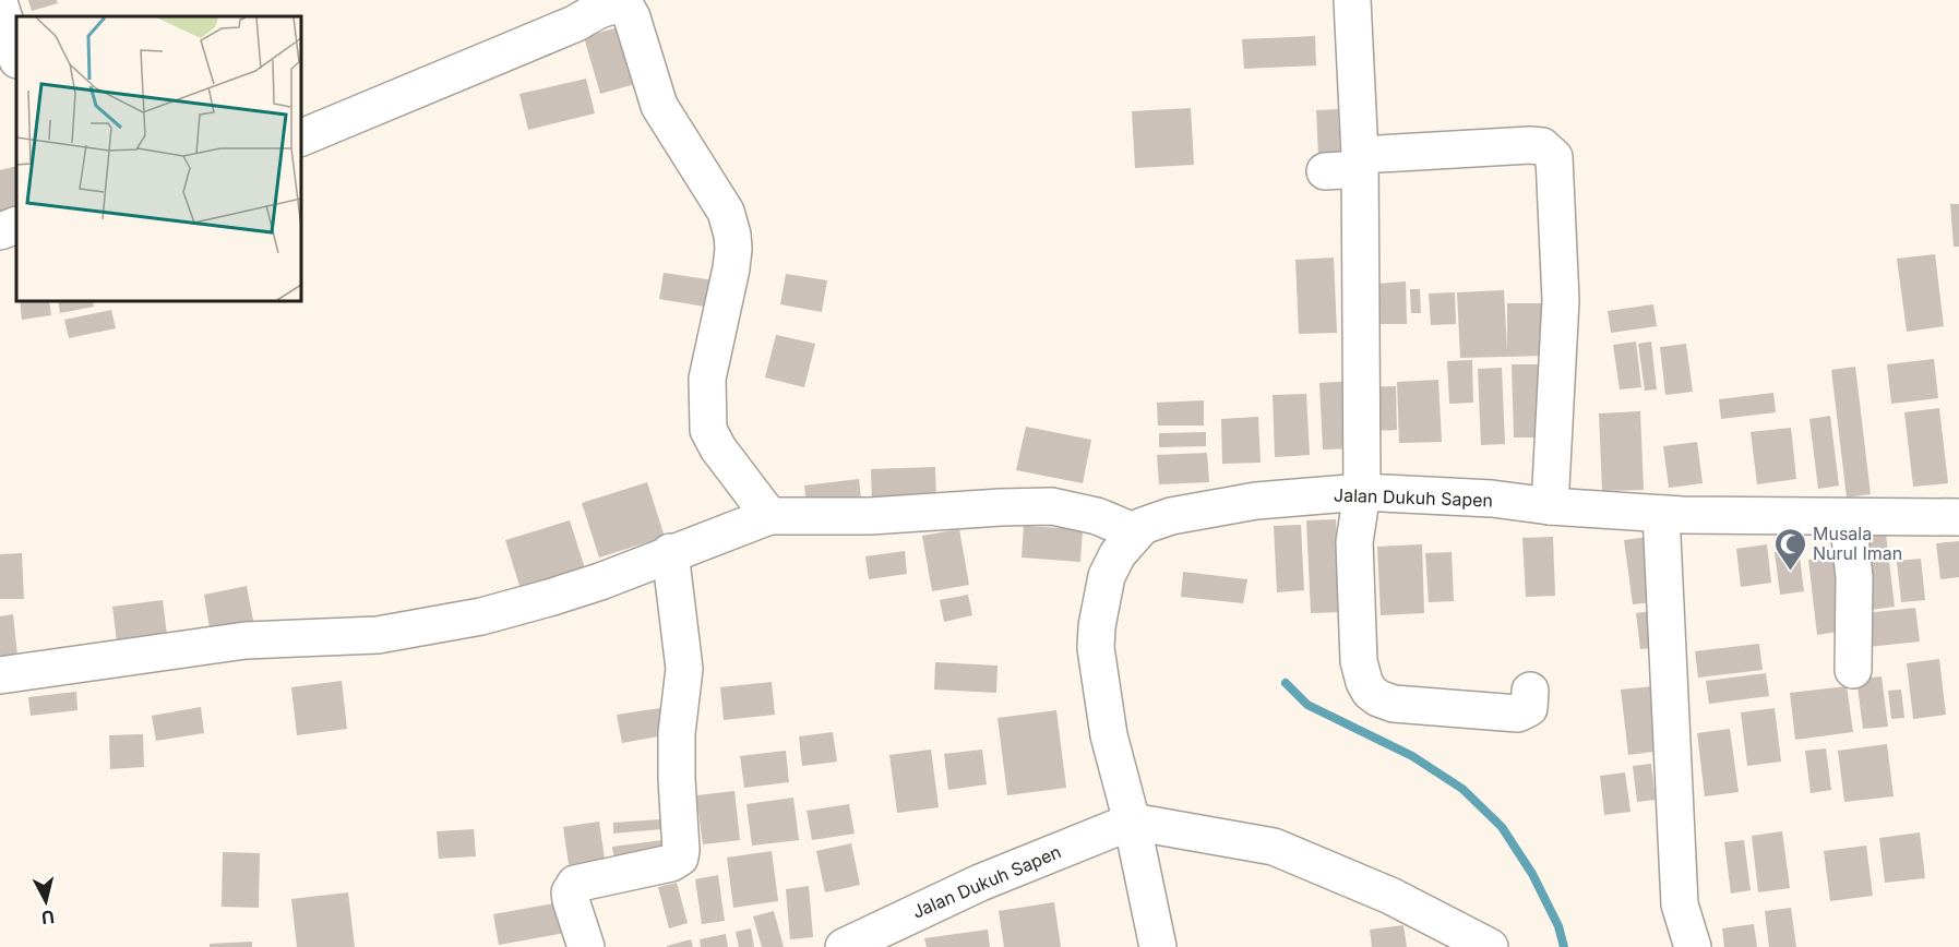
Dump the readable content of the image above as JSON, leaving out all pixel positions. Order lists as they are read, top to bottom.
{
  "streets": {
    "street": ["Jalan Dukuh Sapen"]
  },
  "places": {
    "mosque": ["Musala Nurul Iman"]
  },
  "north": "bottom"
}
